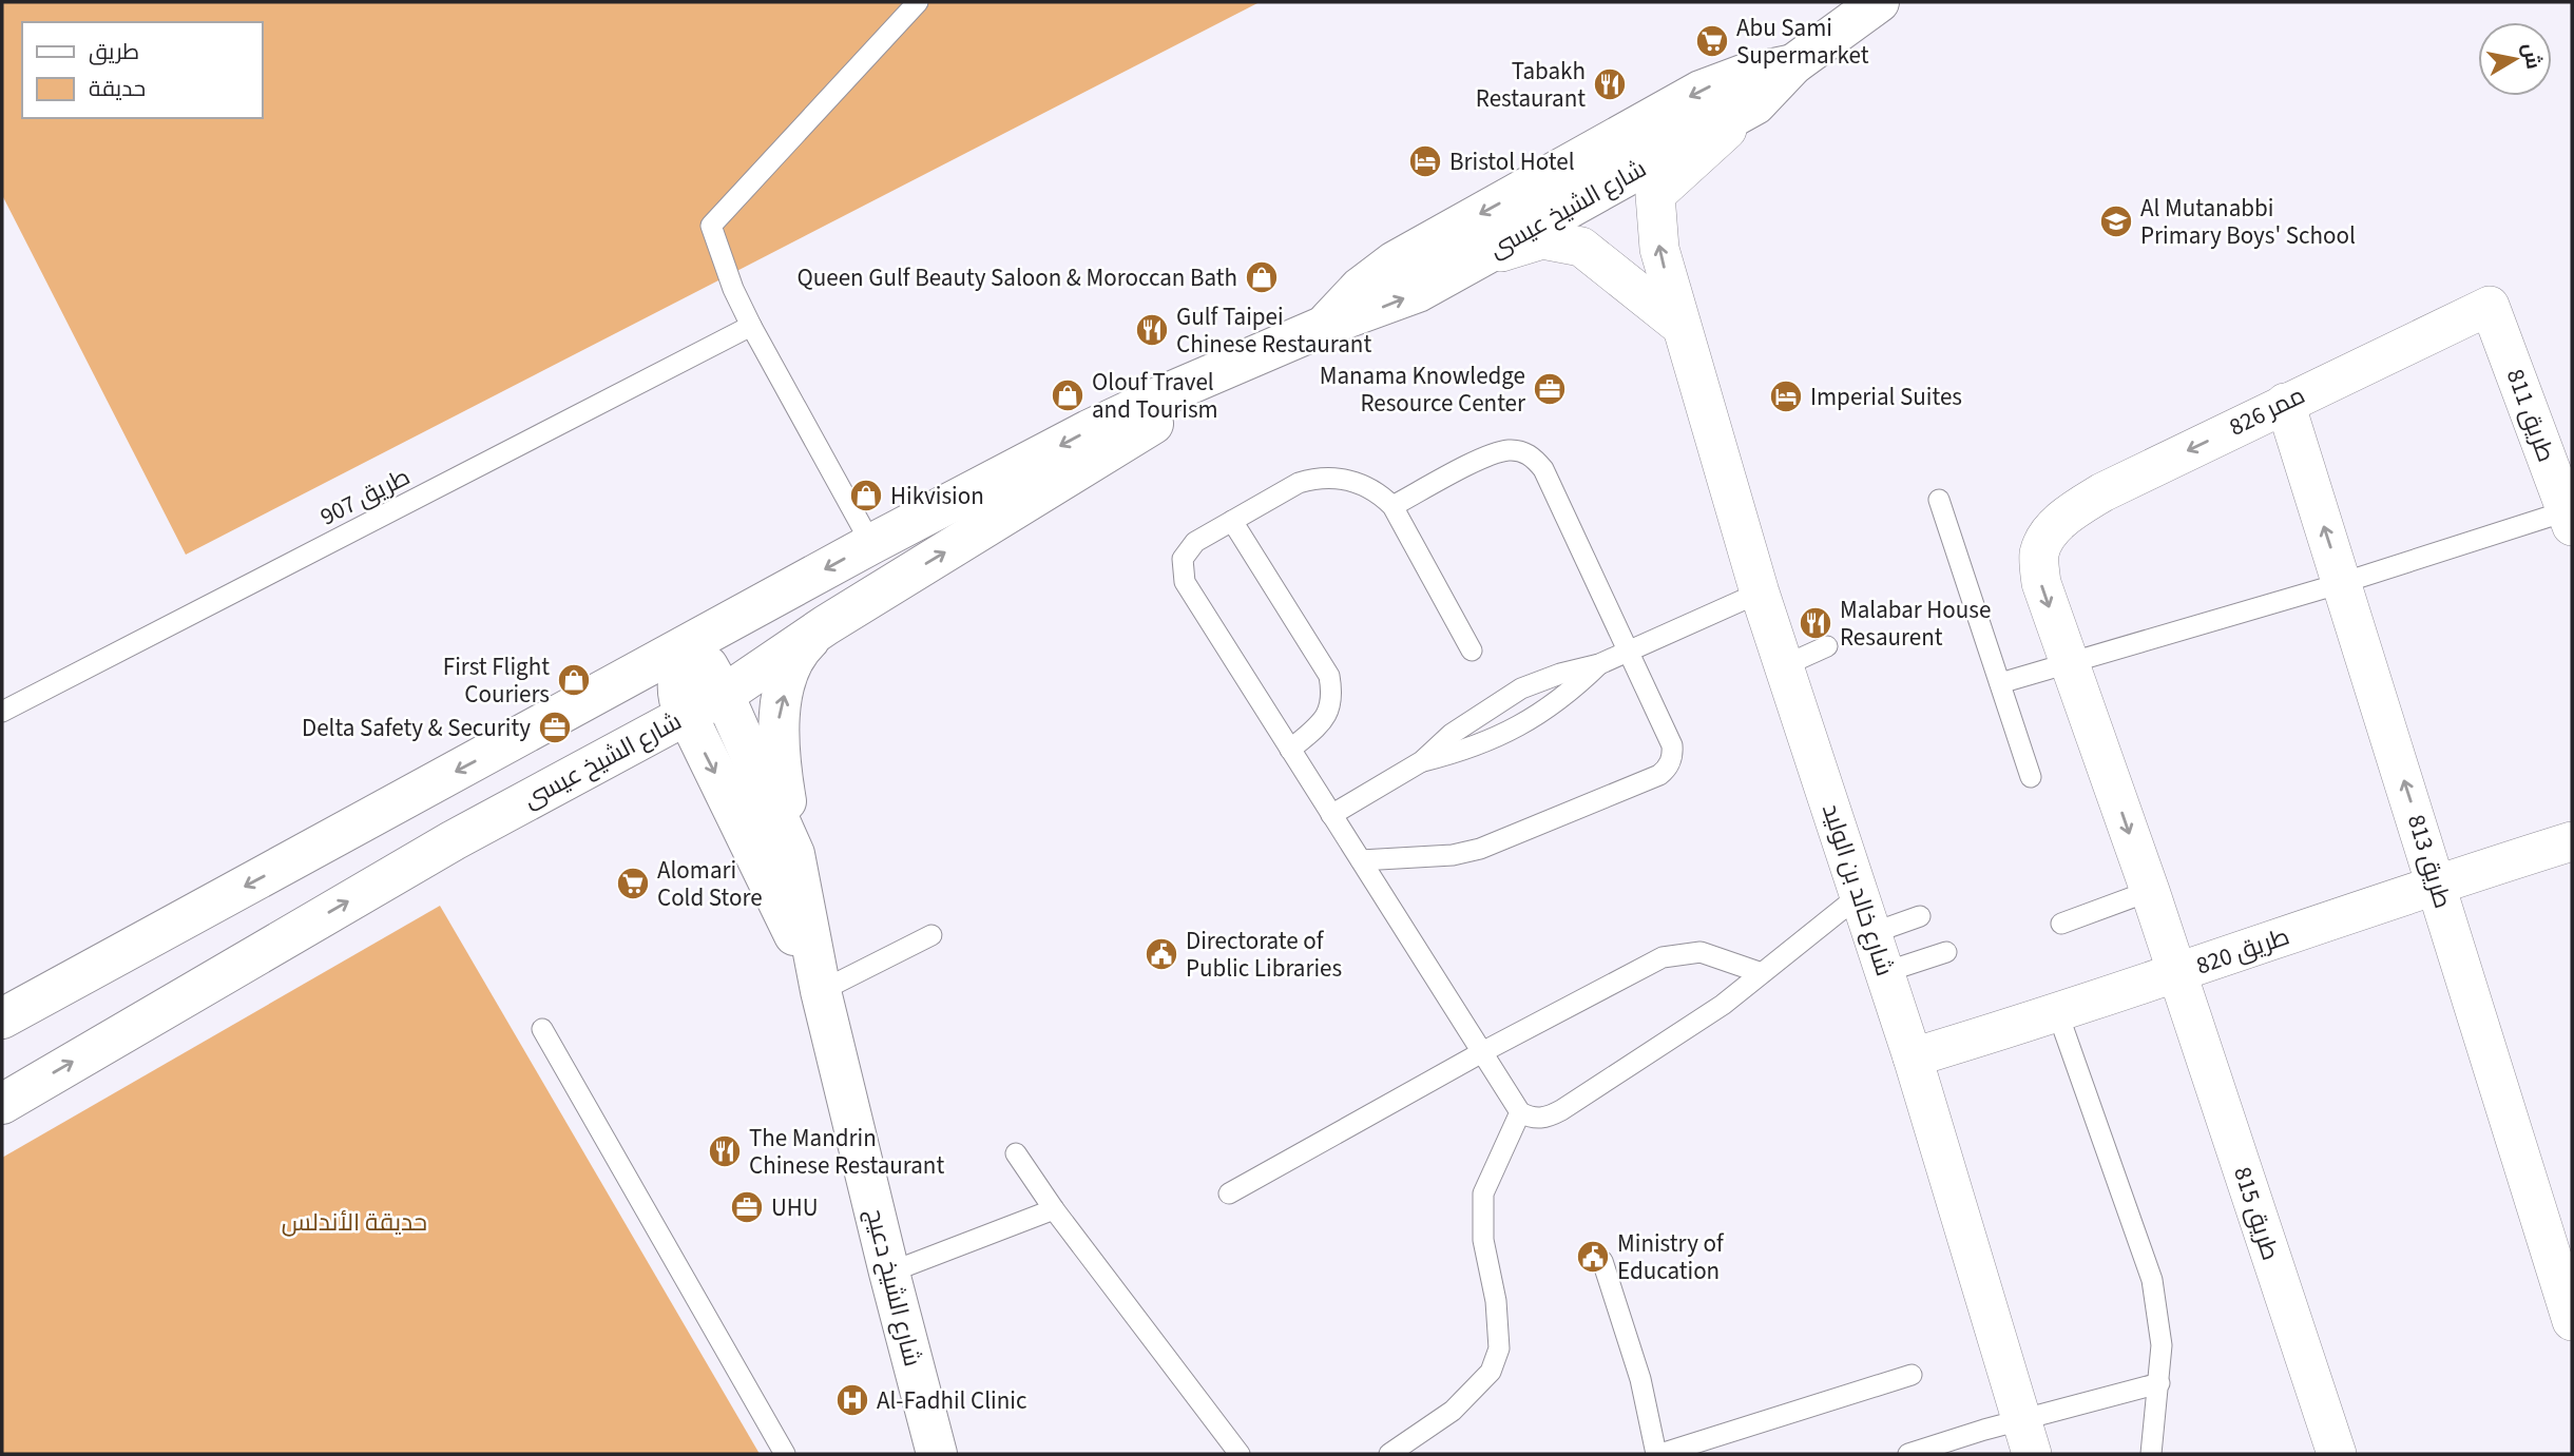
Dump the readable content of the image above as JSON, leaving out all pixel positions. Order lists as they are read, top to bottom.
{
  "streets": {
    "street": [
      "شارع الشيخ عيسى",
      "ممر 826",
      "طريق 811",
      "طريق 813",
      "شارع خالد بن الوليد",
      "طريق 820",
      "طريق 815",
      "شارع الشيخ دعيج"
    ],
    "lane": ["طريق 907"]
  },
  "crossings": [
    ["شارع الشيخ عيسى", "شارع خالد بن الوليد"],
    ["شارع الشيخ عيسى", "شارع الشيخ دعيج"],
    ["ممر 826", "طريق 811"],
    ["ممر 826", "طريق 813"],
    ["طريق 813", "طريق 820"],
    ["شارع خالد بن الوليد", "طريق 820"],
    ["طريق 820", "طريق 815"]
  ],
  "one_way": ["ممر 826"],
  "parks": ["حديقة الأندلس"],
  "places": {
    "supermarket": ["Abu Sami Supermarket", "Alomari Cold Store"],
    "restaurant": [
      "Tabakh Restaurant",
      "Gulf Taipei Chinese Restaurant",
      "Malabar House Resaurent",
      "The Mandrin Chinese Restaurant"
    ],
    "hotel": ["Bristol Hotel", "Imperial Suites"],
    "school or university": ["Al Mutanabbi Primary Boys' School"],
    "shop": [
      "Queen Gulf Beauty Saloon & Moroccan Bath",
      "Olouf Travel and Tourism",
      "Hikvision",
      "First Flight Couriers"
    ],
    "office": ["Manama Knowledge Resource Center", "Delta Safety & Security", "UHU"],
    "public building": ["Directorate of Public Libraries", "Ministry of Education"],
    "hospital": ["Al-Fadhil Clinic"]
  },
  "legend": ["طريق", "حديقة"],
  "north": "right"
}
